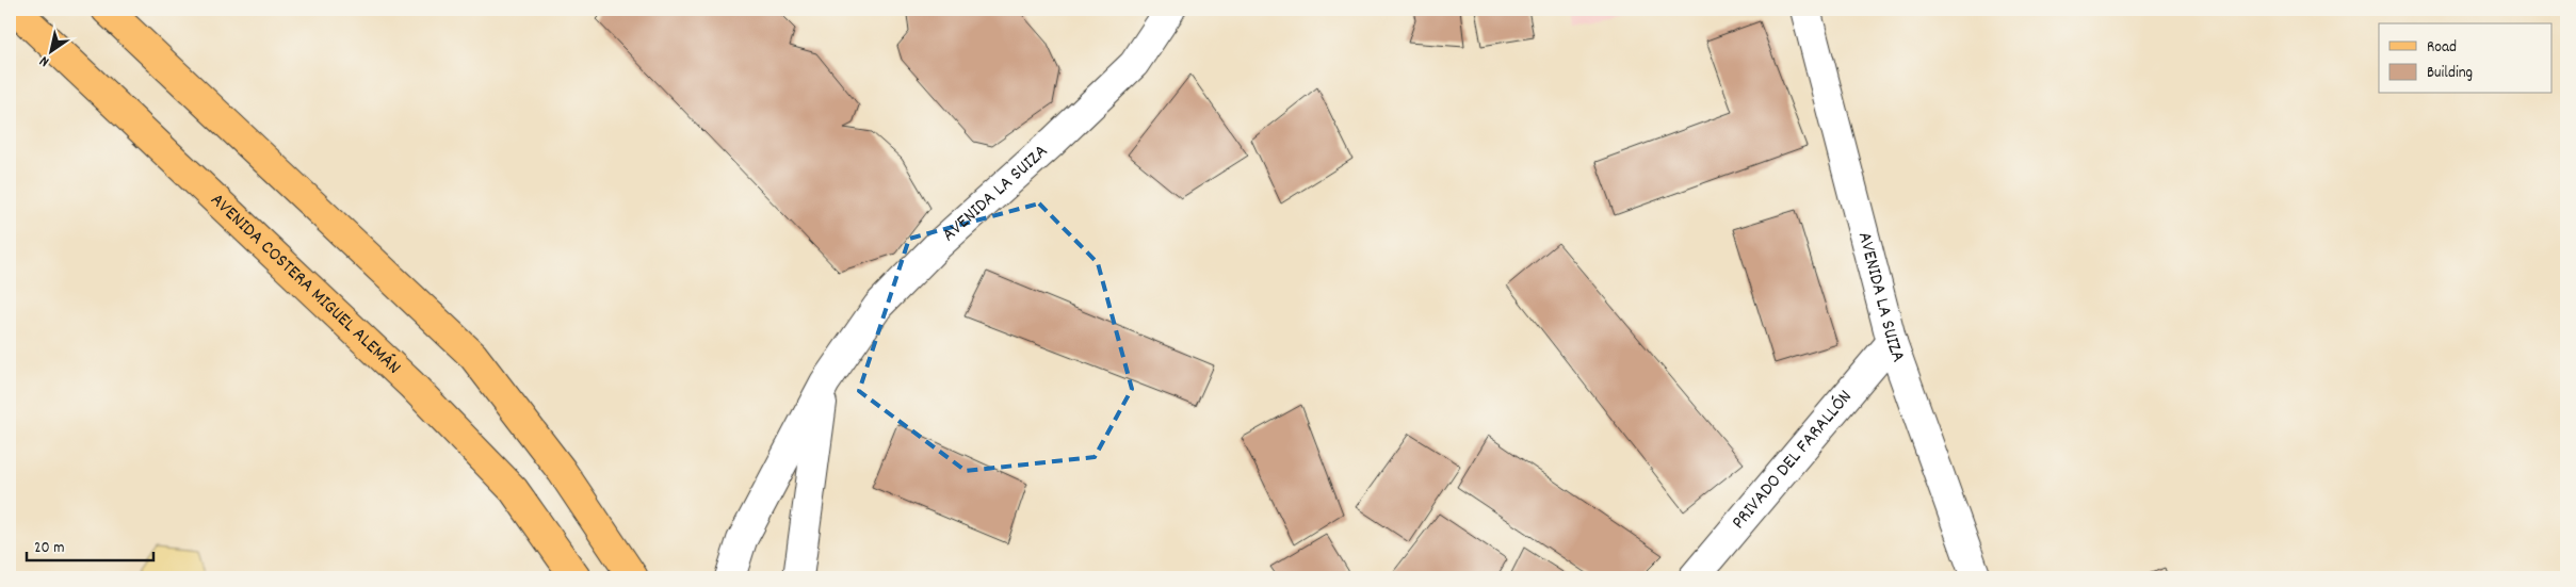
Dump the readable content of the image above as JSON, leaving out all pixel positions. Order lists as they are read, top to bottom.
{
  "streets": {
    "main road": ["AVENIDA COSTERA MIGUEL ALEMÁN"],
    "street": ["AVENIDA LA SUIZA", "PRIVADO DEL FARALLÓN"]
  },
  "crossings": [
    ["AVENIDA LA SUIZA", "PRIVADO DEL FARALLÓN"]
  ],
  "legend": ["Road", "Building"],
  "scale_bar": "20 m",
  "north": "bottom left"
}
